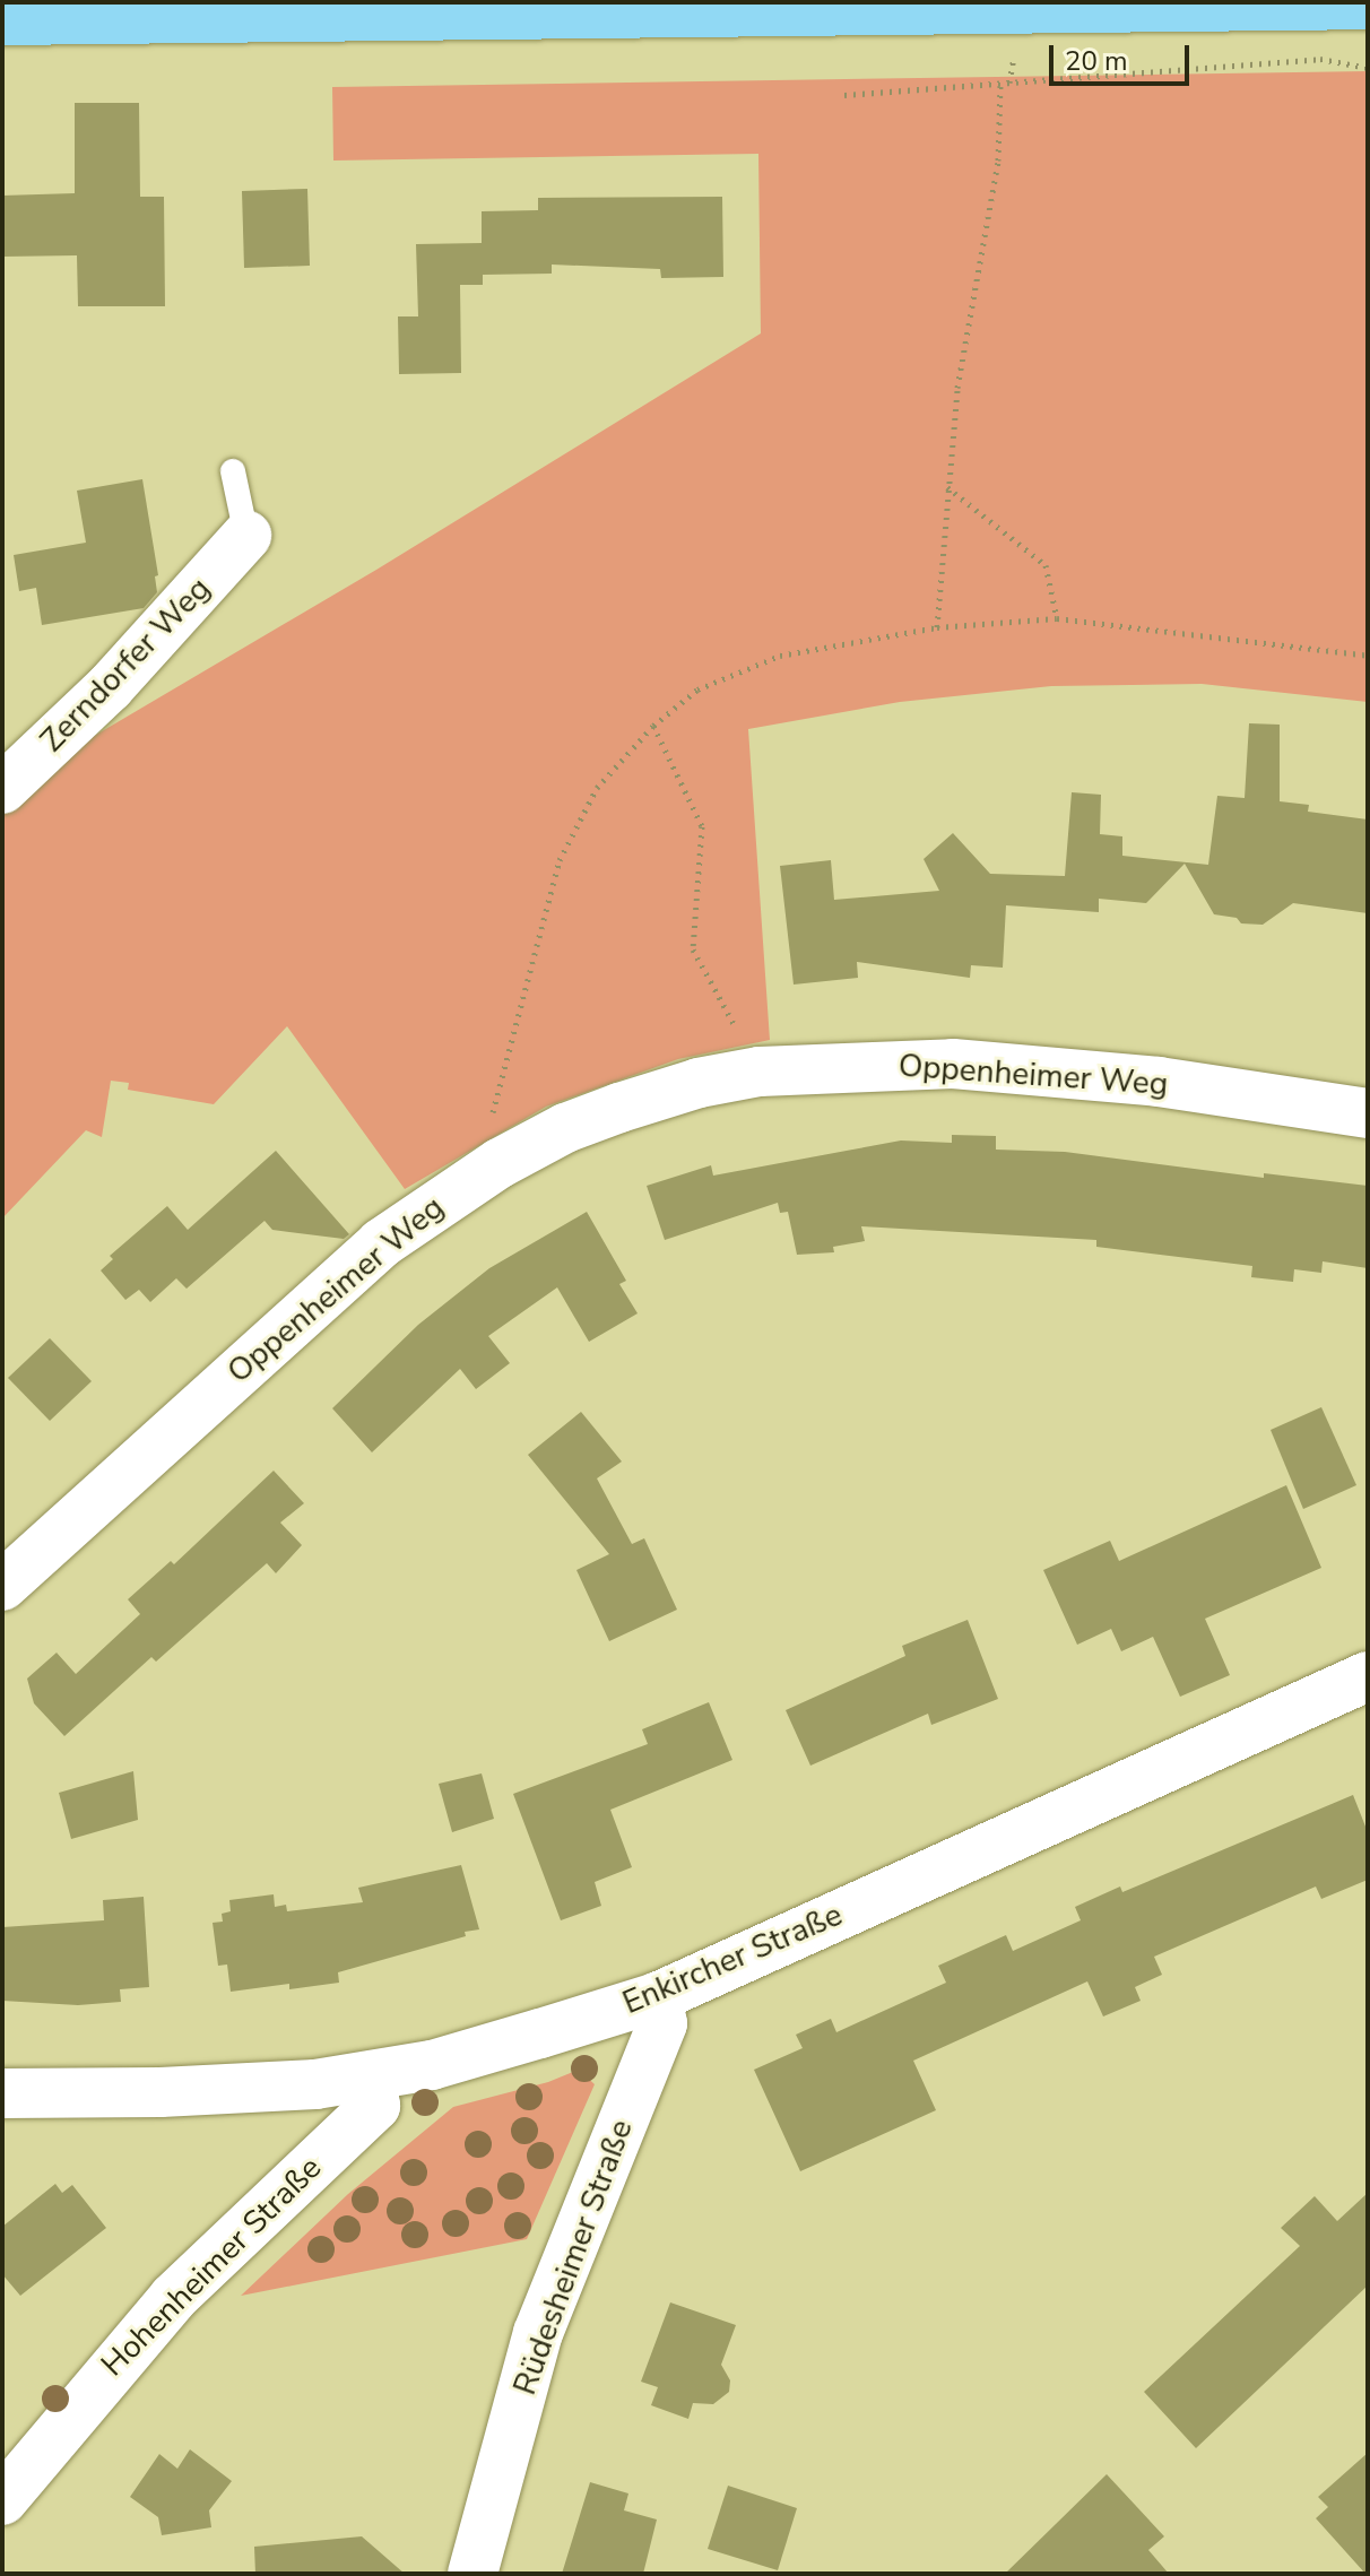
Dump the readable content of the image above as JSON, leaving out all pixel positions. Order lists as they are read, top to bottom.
{
  "streets": {
    "street": [
      "Zerndorfer Weg",
      "Oppenheimer Weg",
      "Enkircher Straße",
      "Rüdesheimer Straße",
      "Hohenheimer Straße"
    ]
  },
  "crossings": [
    ["Enkircher Straße", "Rüdesheimer Straße"],
    ["Enkircher Straße", "Hohenheimer Straße"]
  ],
  "scale_bar": "20 m"
}
